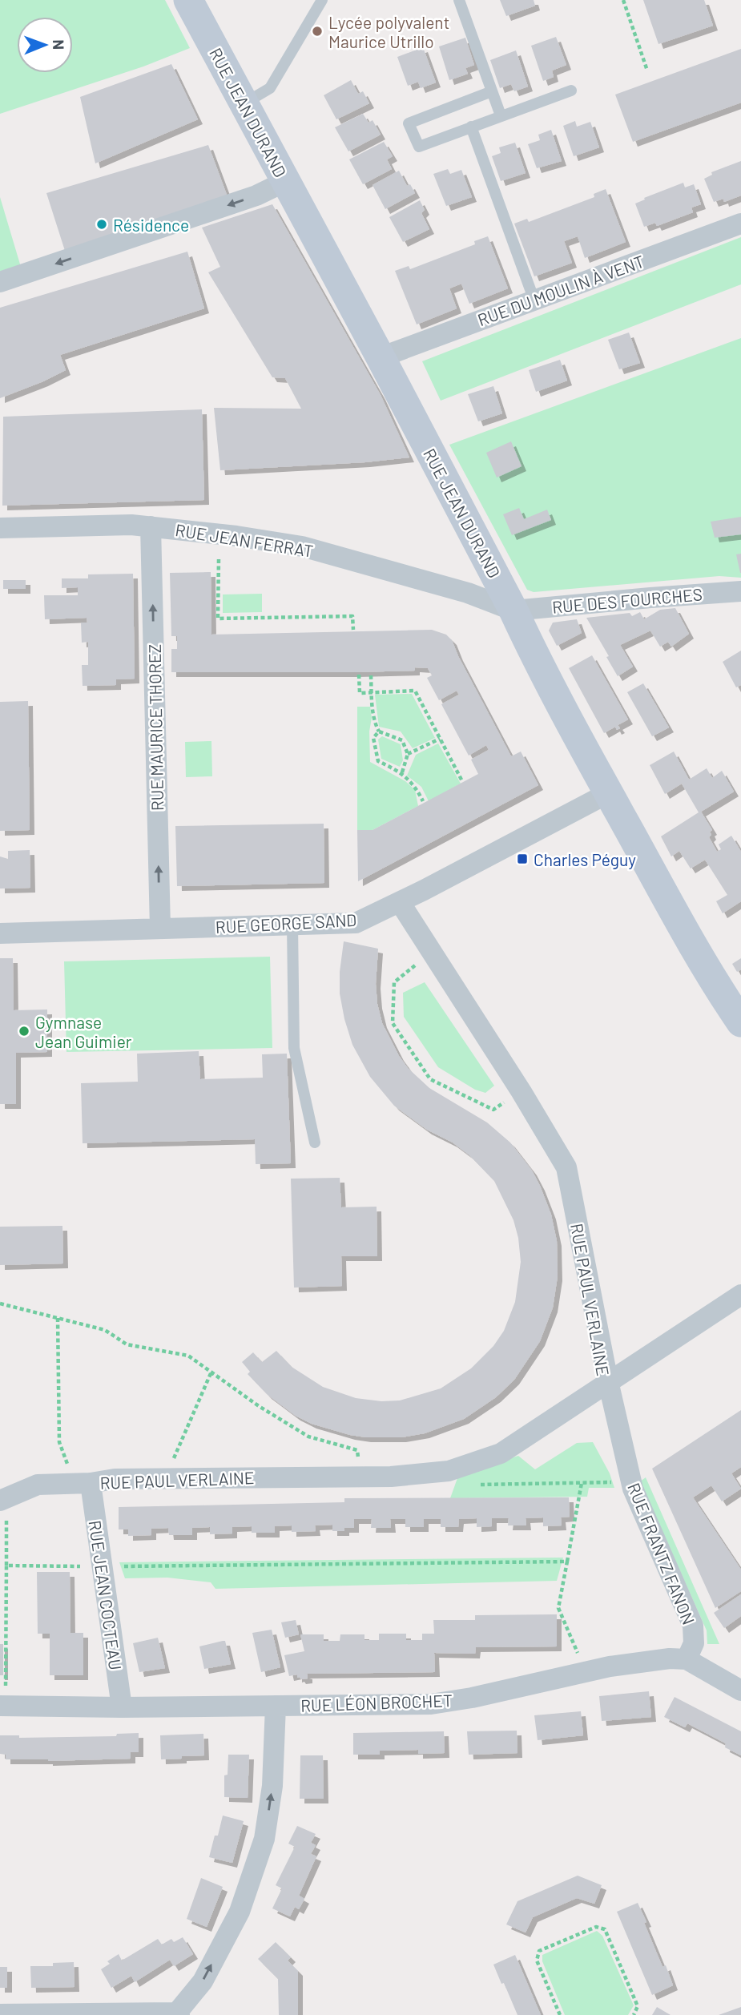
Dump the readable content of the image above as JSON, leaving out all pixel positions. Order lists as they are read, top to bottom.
{
  "streets": {
    "street": [
      "RUE JEAN DURAND",
      "RUE DU MOULIN À VENT",
      "RUE JEAN FERRAT",
      "RUE DES FOURCHES",
      "RUE MAURICE THOREZ",
      "RUE GEORGE SAND",
      "RUE PAUL VERLAINE",
      "RUE FRANTZ FANON",
      "RUE JEAN COCTEAU",
      "RUE LÉON BROCHET"
    ]
  },
  "crossings": [
    ["RUE JEAN DURAND", "RUE DU MOULIN À VENT"],
    ["RUE JEAN DURAND", "RUE JEAN FERRAT"],
    ["RUE JEAN DURAND", "RUE DES FOURCHES"],
    ["RUE JEAN DURAND", "RUE GEORGE SAND"],
    ["RUE JEAN FERRAT", "RUE DES FOURCHES"],
    ["RUE JEAN FERRAT", "RUE MAURICE THOREZ"],
    ["RUE MAURICE THOREZ", "RUE GEORGE SAND"],
    ["RUE GEORGE SAND", "RUE PAUL VERLAINE"],
    ["RUE PAUL VERLAINE", "RUE FRANTZ FANON"],
    ["RUE PAUL VERLAINE", "RUE JEAN COCTEAU"],
    ["RUE FRANTZ FANON", "RUE LÉON BROCHET"],
    ["RUE JEAN COCTEAU", "RUE LÉON BROCHET"]
  ],
  "one_way": ["RUE MAURICE THOREZ"],
  "places": {
    "other": ["Lycée polyvalent Maurice Utrillo", "Résidence", "Gymnase Jean Guimier"],
    "transit": ["Charles Péguy"]
  },
  "north": "right"
}
